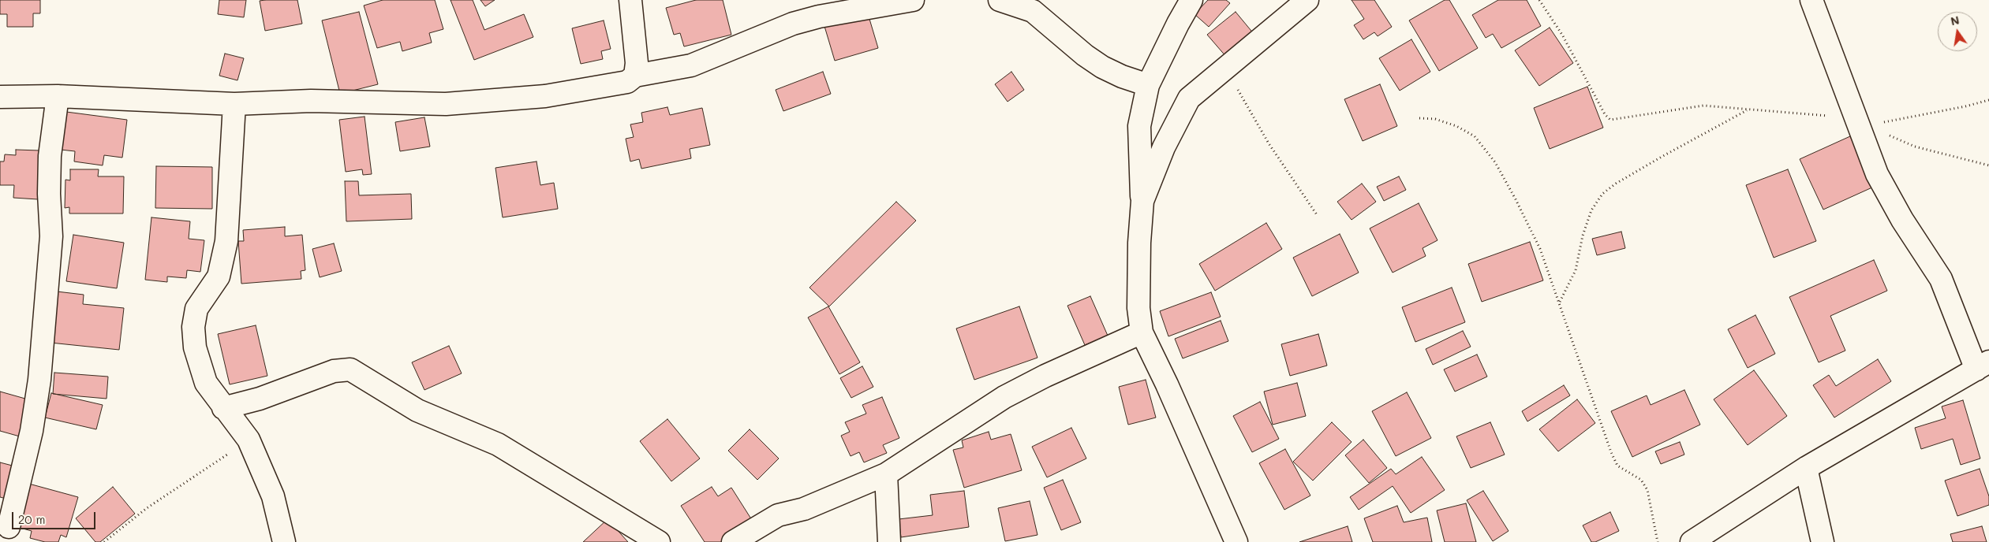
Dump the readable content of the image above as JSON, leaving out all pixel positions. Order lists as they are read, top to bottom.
{
  "scale_bar": "20 m",
  "north": "top"
}
